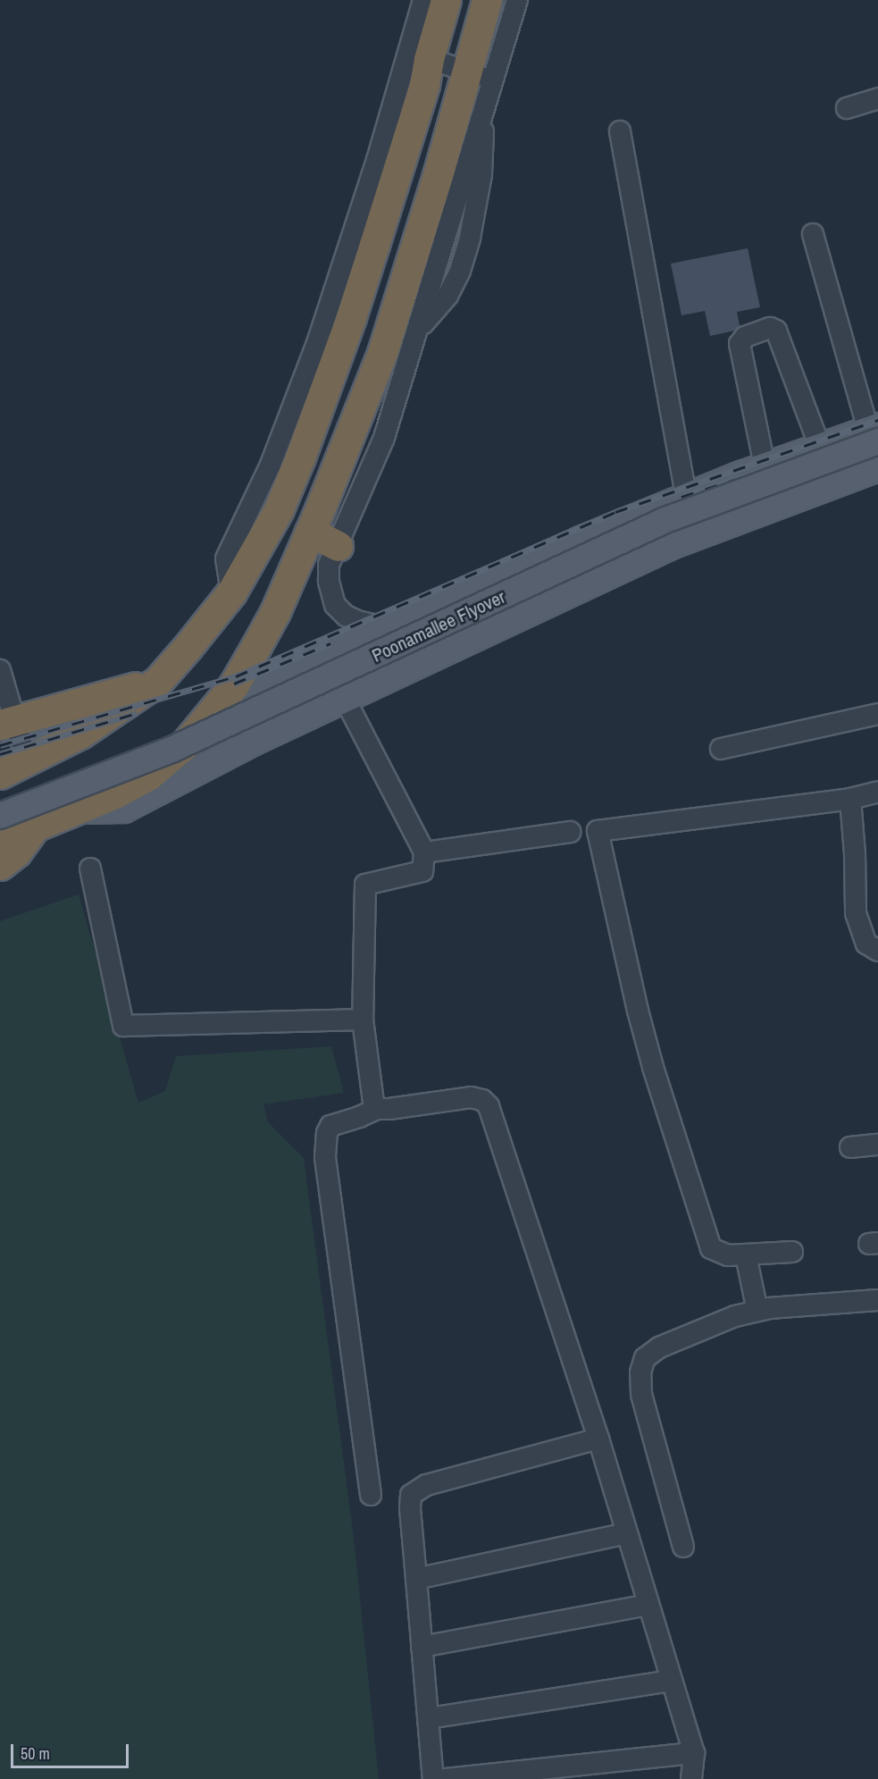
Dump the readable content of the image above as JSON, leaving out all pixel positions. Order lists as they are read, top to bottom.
{
  "streets": {
    "main road": ["Poonamallee Flyover"]
  },
  "scale_bar": "50 m"
}
